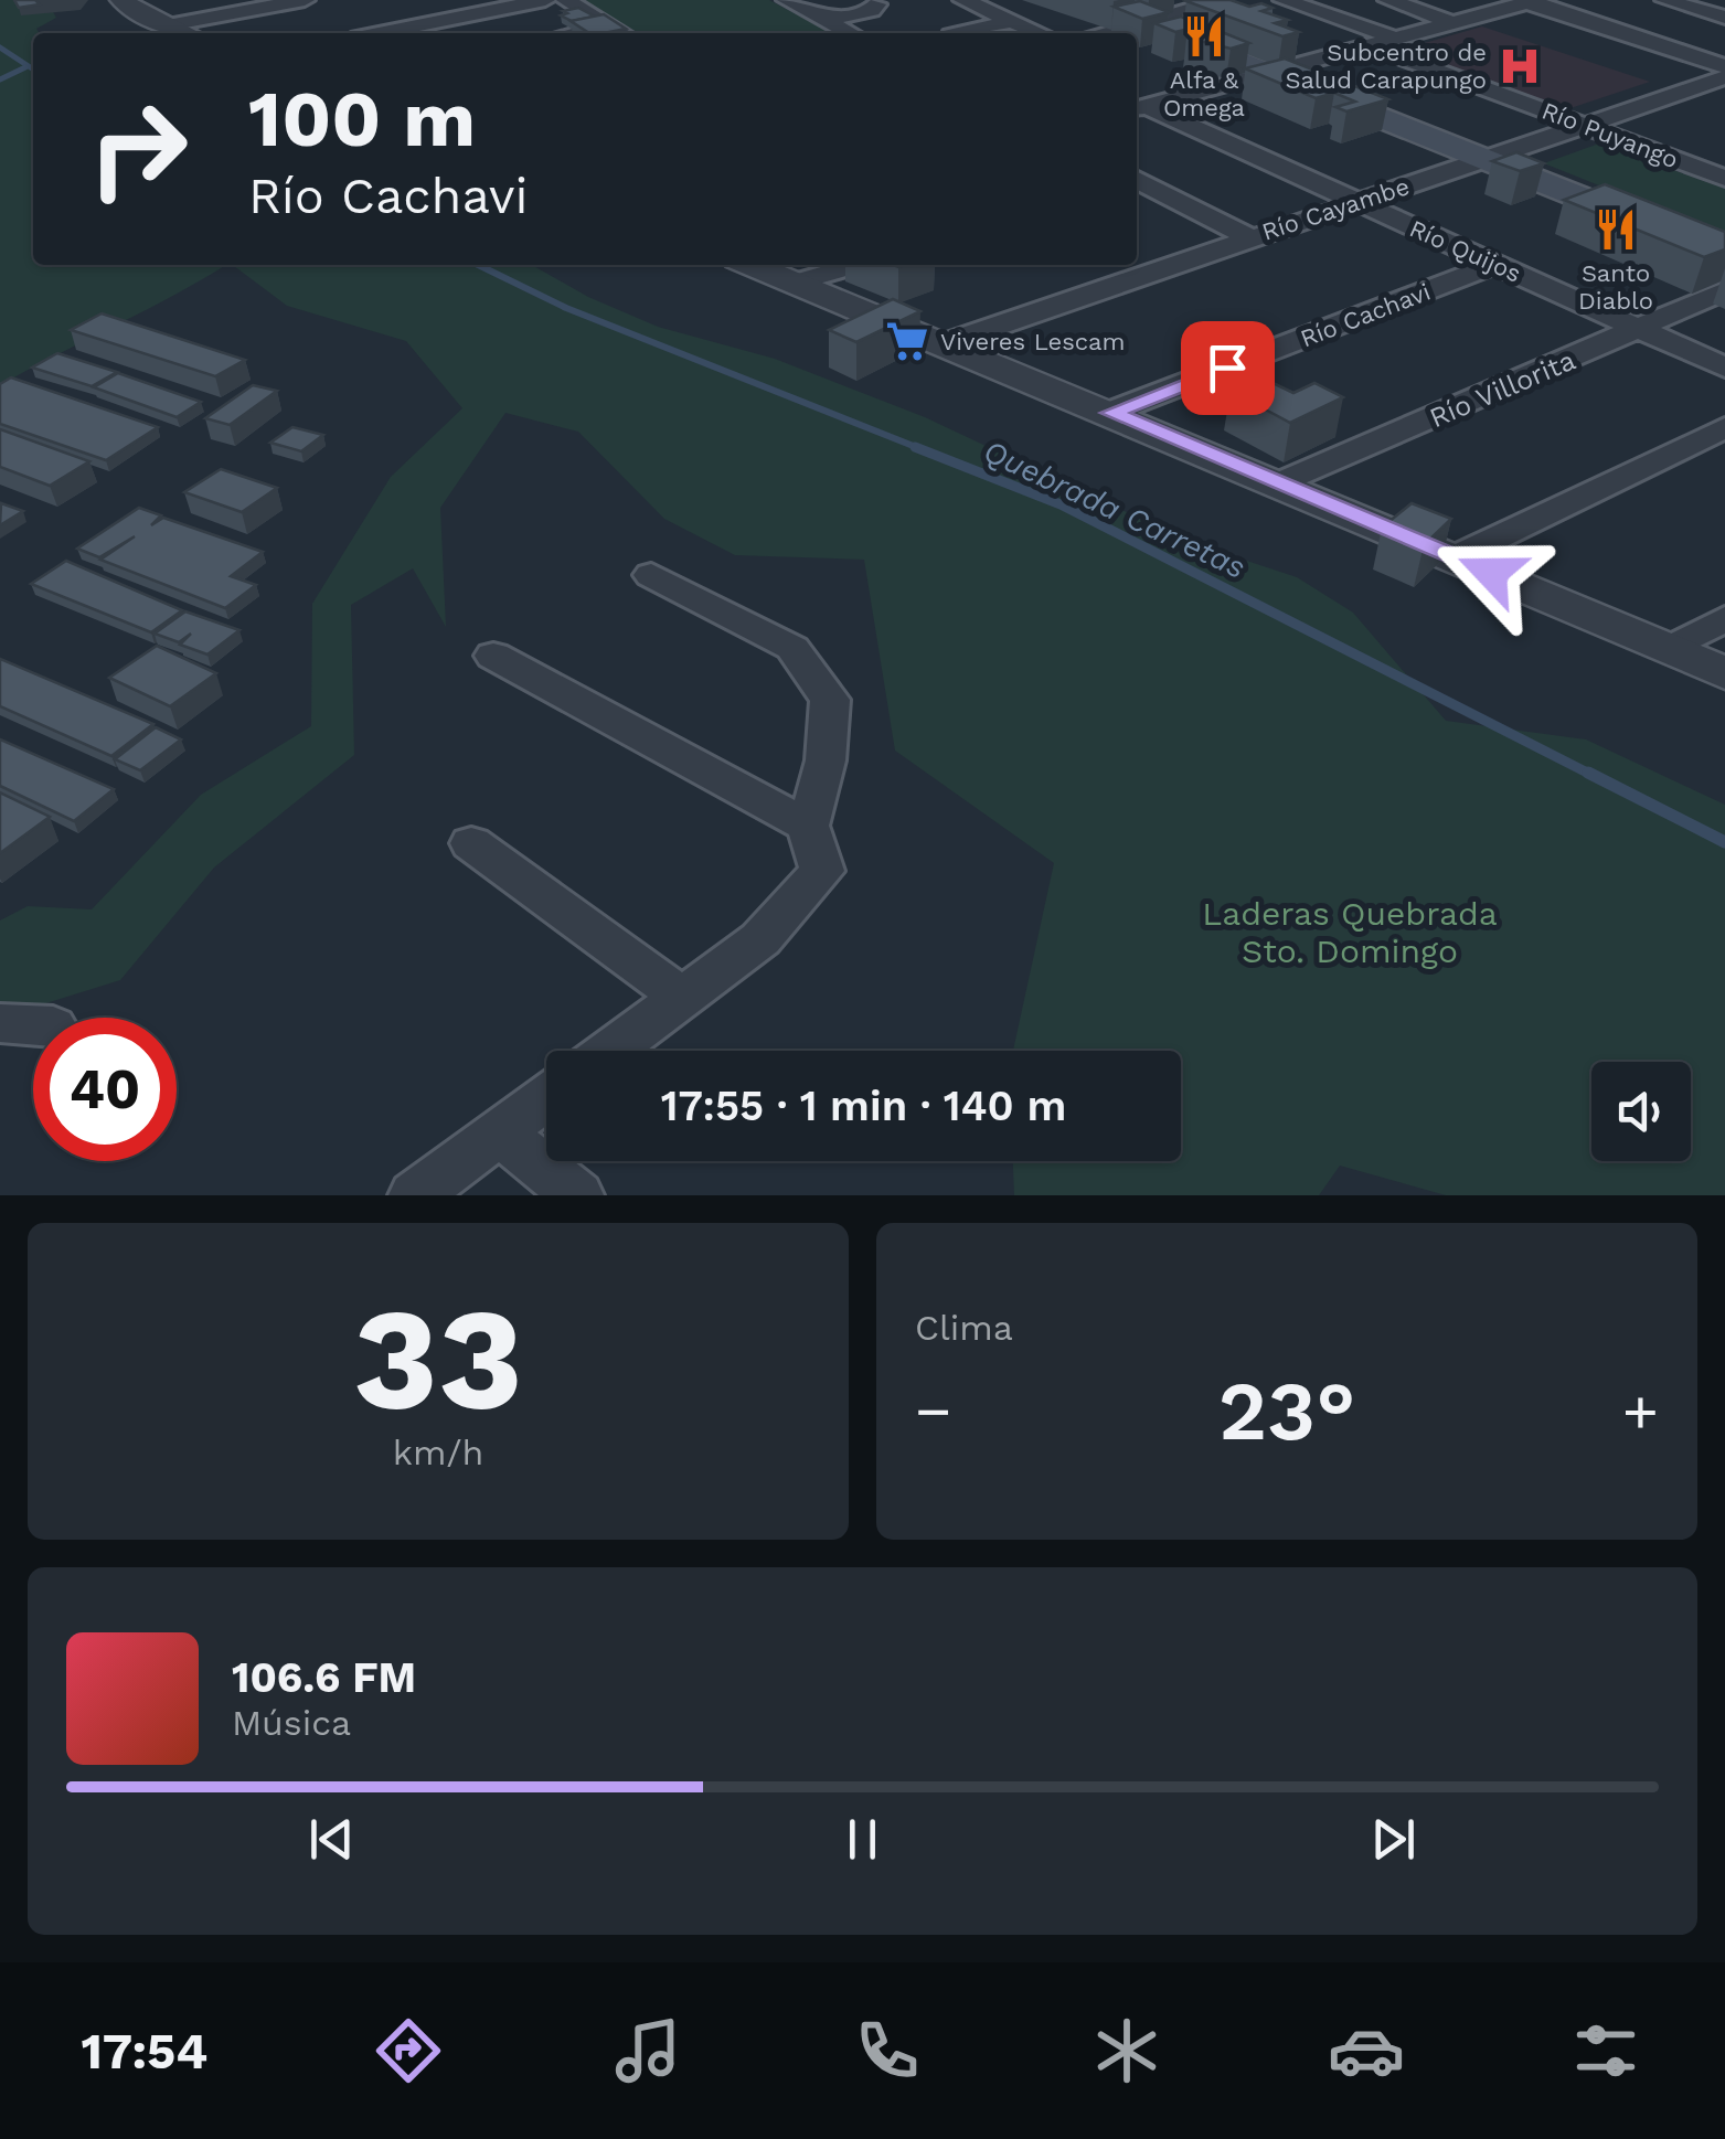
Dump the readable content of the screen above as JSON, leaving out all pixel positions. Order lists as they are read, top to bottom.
{
  "streets": {
    "street": [
      "Río Puyango",
      "Río Cayambe",
      "Río Quijos",
      "Río Cachavi",
      "Río Villorita"
    ]
  },
  "crossings": [
    ["Río Puyango", "Río Cayambe"],
    ["Río Cayambe", "Río Quijos"],
    ["Río Quijos", "Río Cachavi"],
    ["Río Quijos", "Río Villorita"]
  ],
  "water": ["Quebrada Carretas"],
  "parks": ["Laderas Quebrada Sto. Domingo"],
  "places": {
    "restaurant": ["Alfa & Omega", "Santo Diablo"],
    "hospital": ["Subcentro de Salud Carapungo"],
    "supermarket": ["Viveres Lescam"]
  },
  "page": {
    "turn": ["100 m", "Río Cachavi"],
    "limit": "40",
    "trip": "17:55 · 1 min · 140 m",
    "tile": [
      ["33", "km/h"],
      "Clima"
    ],
    "heat": ["−", "23°", "+"],
    "song": ["106.6 FM", "Música"],
    "tabs": "17:54"
  }
}
